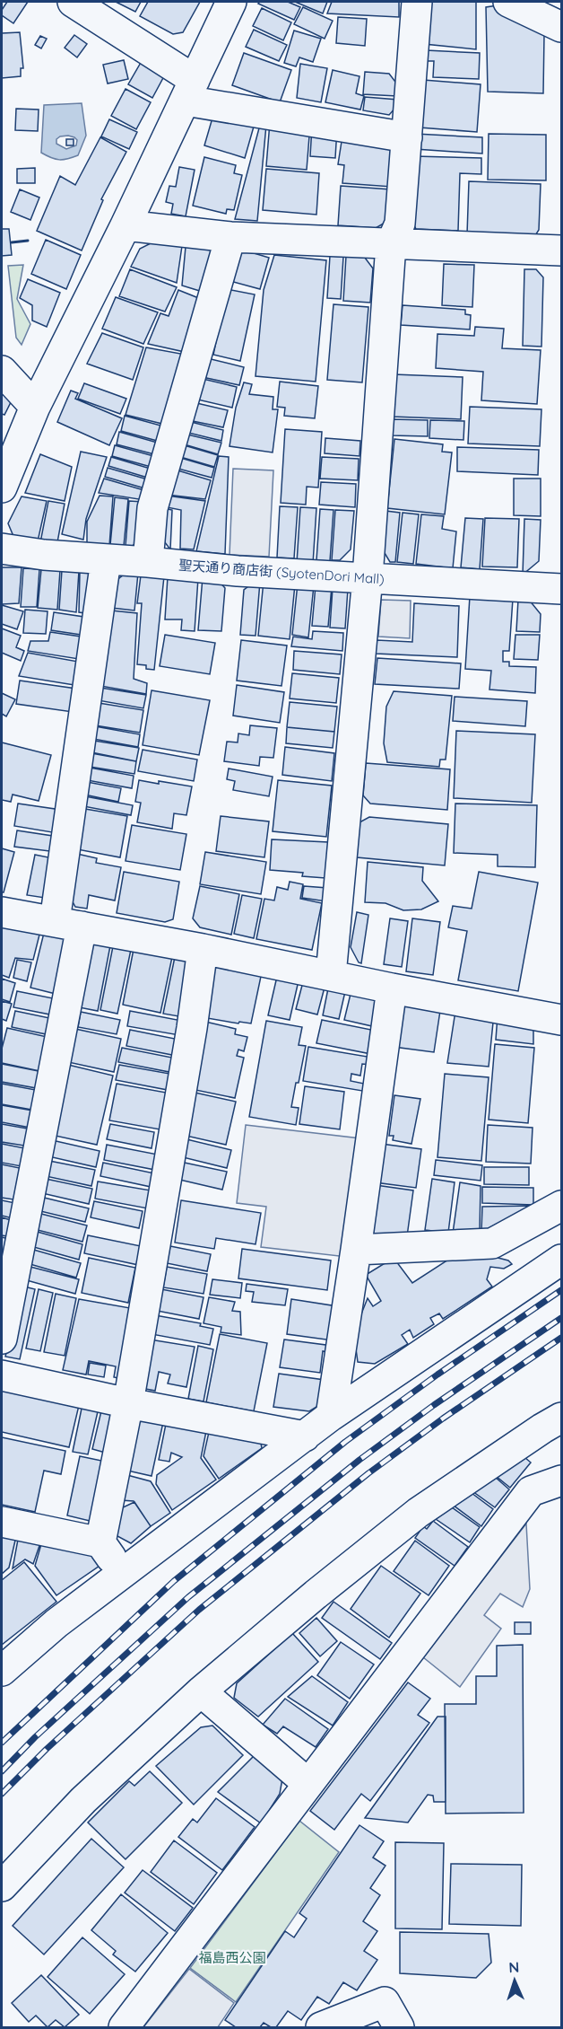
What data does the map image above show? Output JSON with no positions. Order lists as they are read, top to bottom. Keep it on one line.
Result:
{"streets":{"street":["聖天通り商店街 (SyotenDori Mall)"]},"parks":["福島西公園"],"north":"top"}
